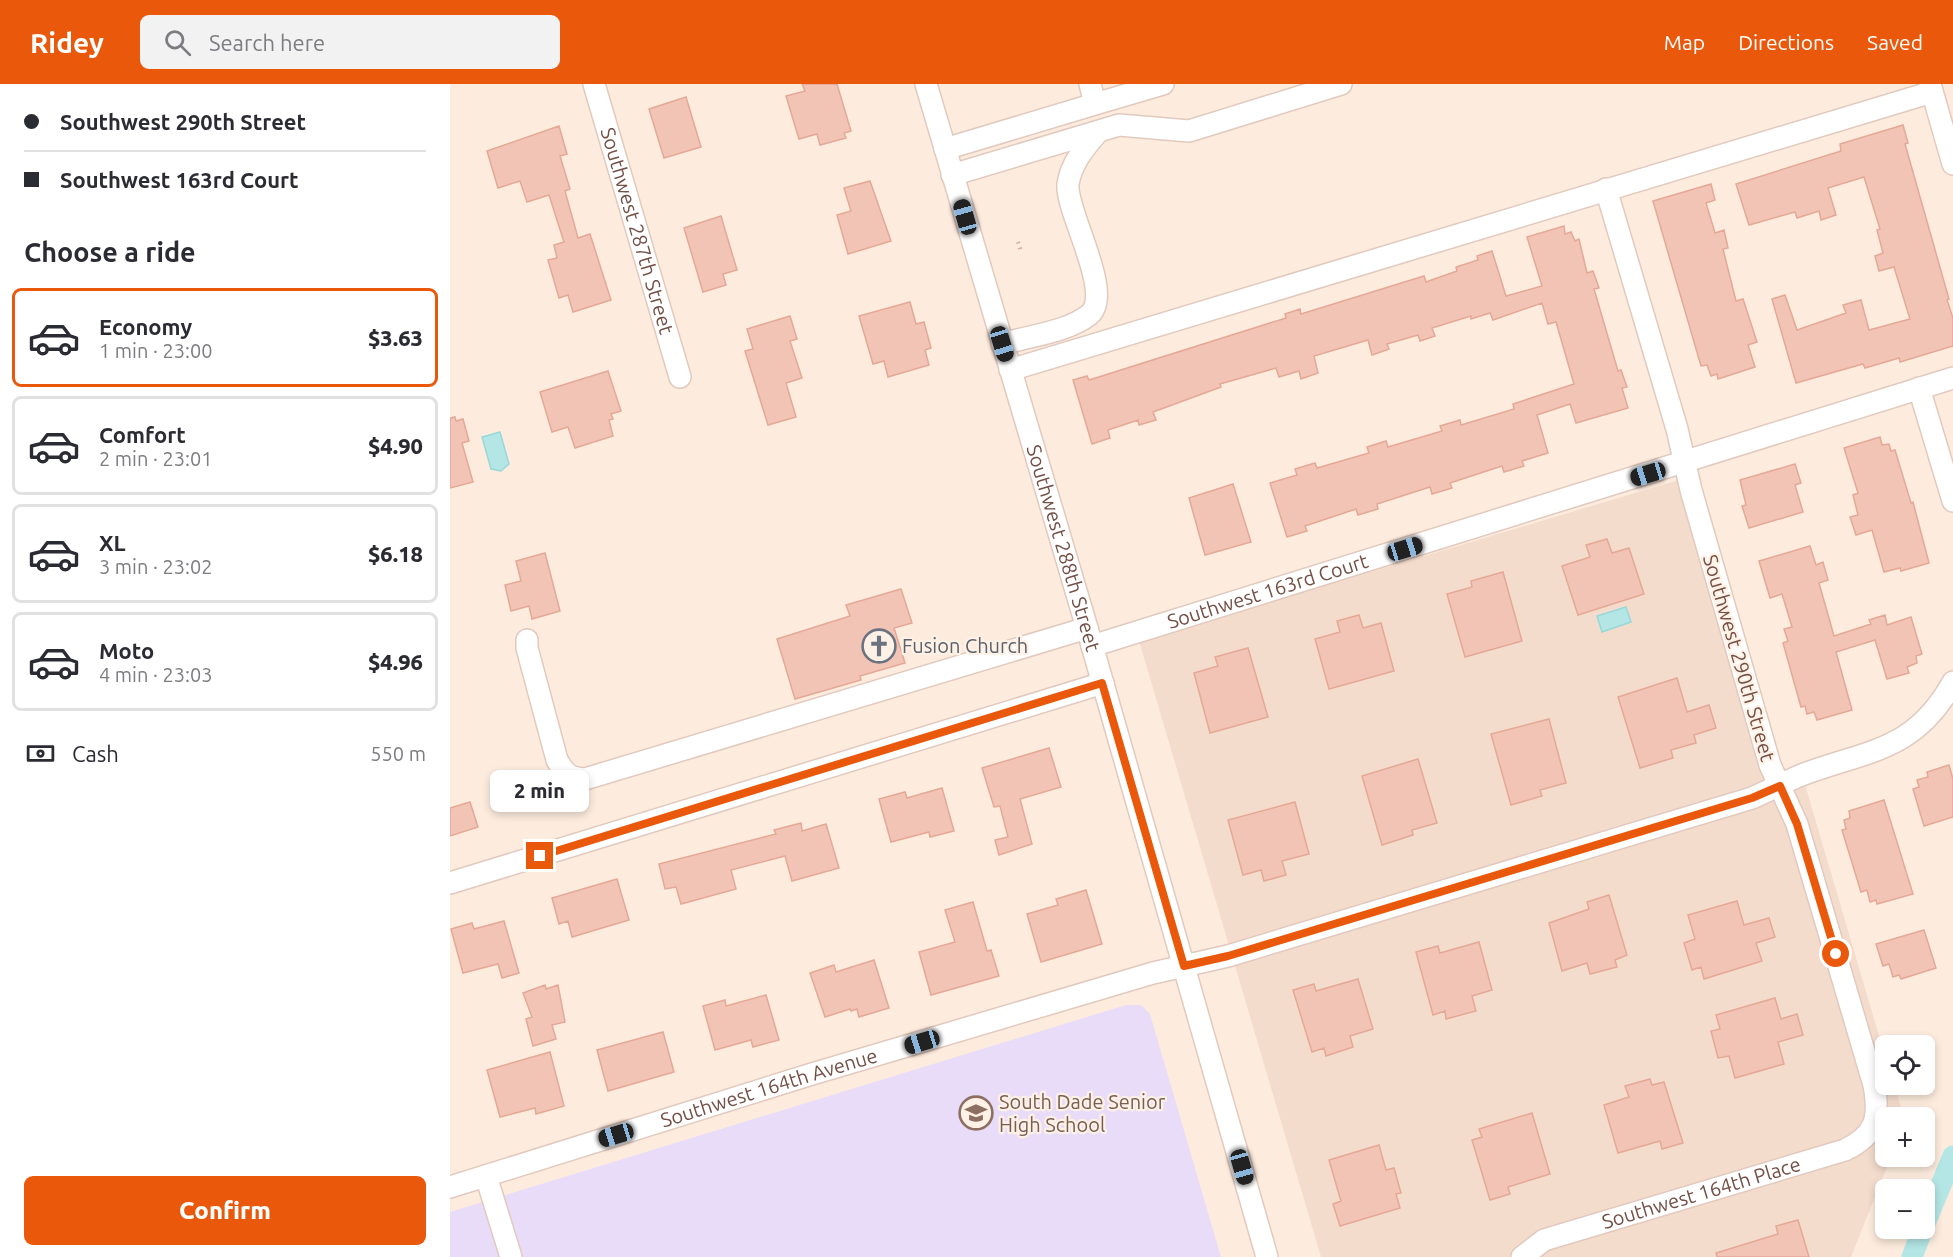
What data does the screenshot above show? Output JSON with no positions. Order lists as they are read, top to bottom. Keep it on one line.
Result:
{"streets":{"street":["Southwest 287th Street","Southwest 288th Street","Southwest 163rd Court","Southwest 290th Street","Southwest 164th Avenue","Southwest 164th Place"]},"crossings":[["Southwest 288th Street","Southwest 163rd Court"],["Southwest 288th Street","Southwest 164th Avenue"],["Southwest 163rd Court","Southwest 290th Street"],["Southwest 290th Street","Southwest 164th Avenue"]],"places":{"church":["Fusion Church"],"school or university":["South Dade Senior High School"]},"page":{"header":"Ridey","search":"Search here","nav":["Map","Directions","Saved"],"banner":["Southwest 290th Street","Southwest 163rd Court"],"heading":"Choose a ride","list":[{"name":"Economy","note":"1 min · 23:00","value":"$3.63"},{"name":"Comfort","note":"2 min · 23:01","value":"$4.90"},{"name":"XL","note":"3 min · 23:02","value":"$6.18"},{"name":"Moto","note":"4 min · 23:03","value":"$4.96"}],"pay":["Cash","550 m"],"bubble":"2 min","map_buttons":["+","−"],"buttons":"Confirm"}}
